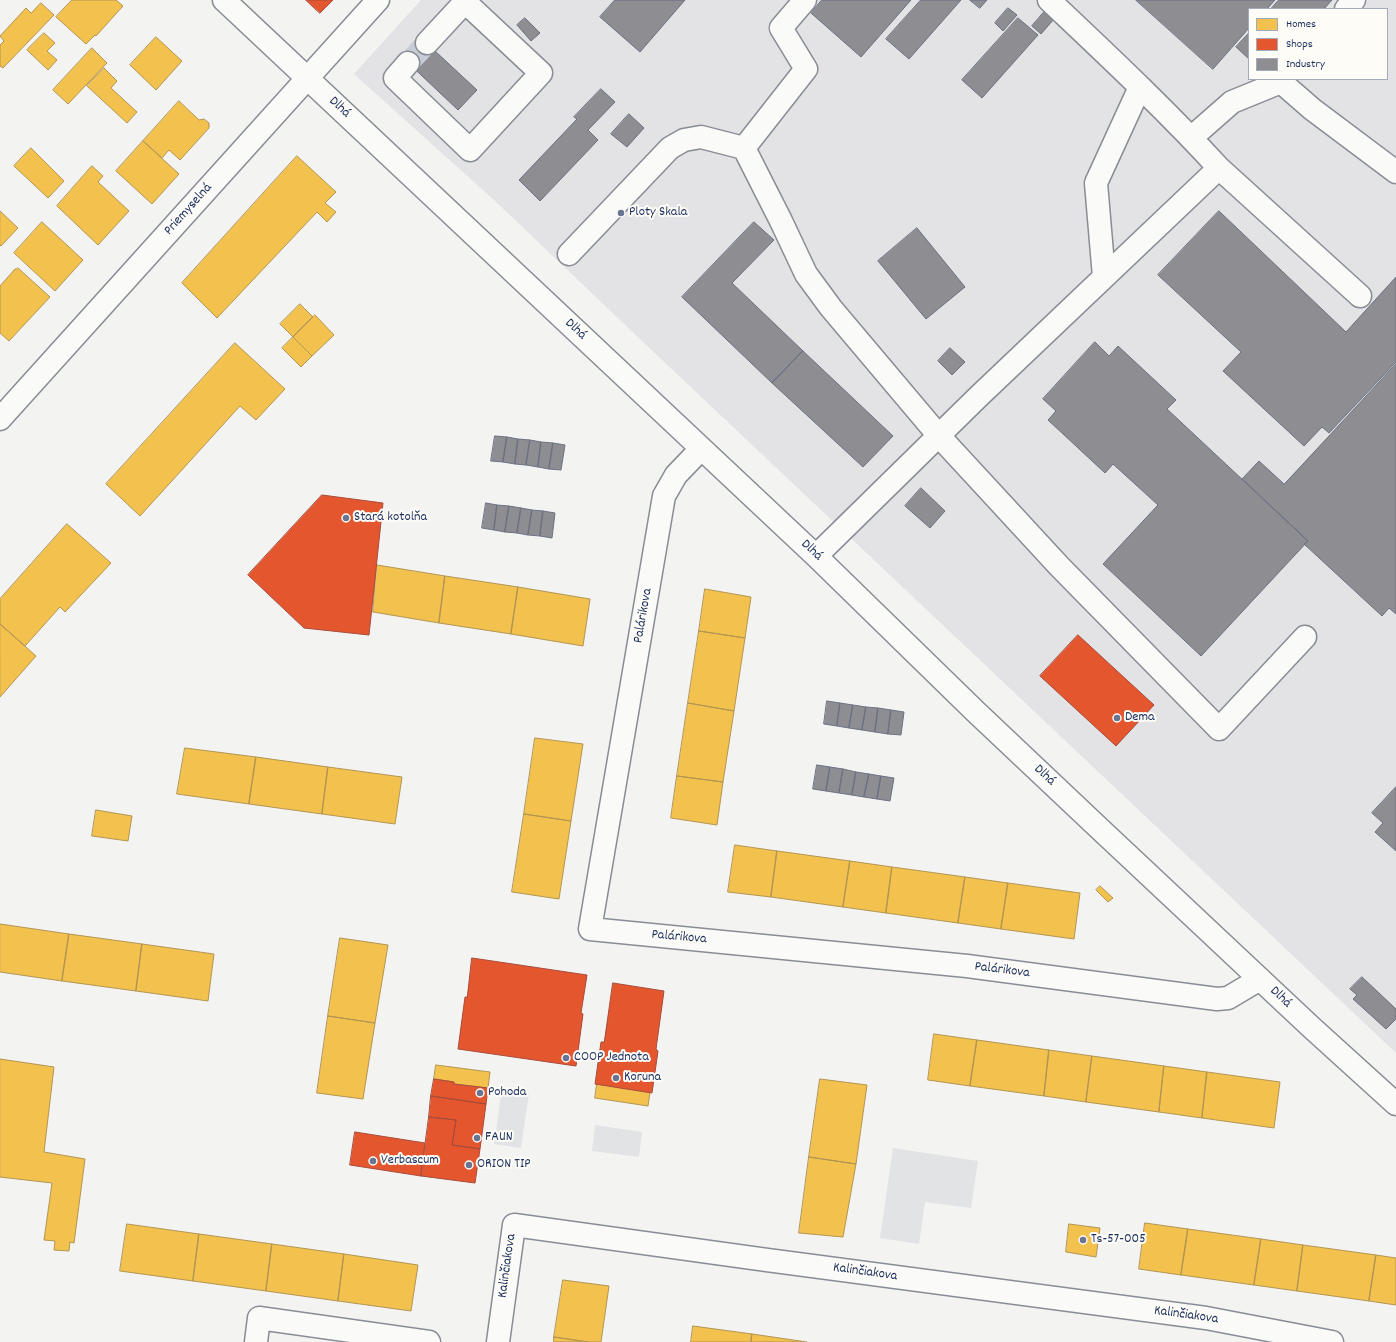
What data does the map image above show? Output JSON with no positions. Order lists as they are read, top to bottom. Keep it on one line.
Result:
{"streets":{"street":["Dlhá","Priemyselná","Palárikova","Kalinčiakova"]},"crossings":[["Dlhá","Priemyselná"],["Dlhá","Palárikova"]],"places":["Ploty Skala","Stará kotolňa","Dema","COOP Jednota","Koruna","Pohoda","FAUN","Verbascum","ORION TIP","Ts-57-005"],"legend":["Homes","Shops","Industry"]}
